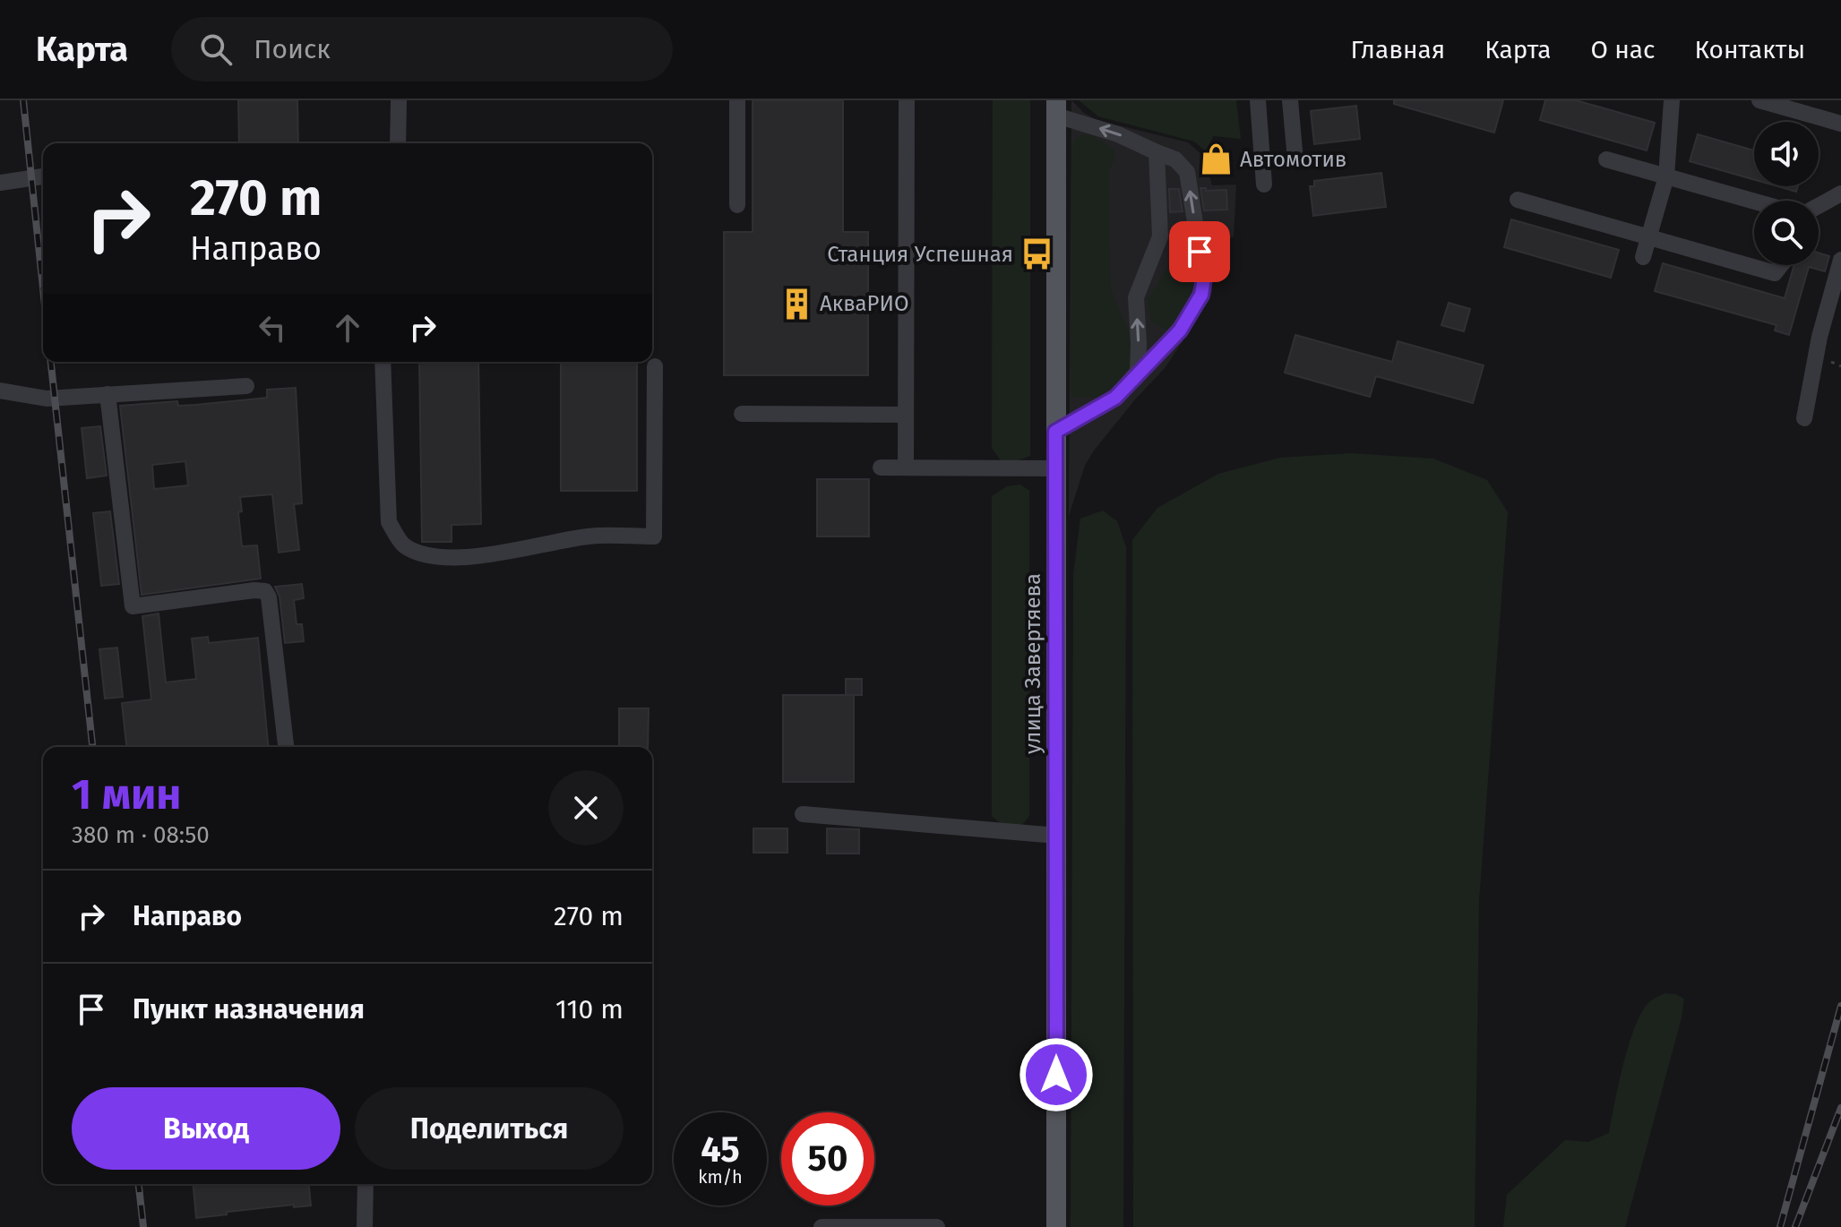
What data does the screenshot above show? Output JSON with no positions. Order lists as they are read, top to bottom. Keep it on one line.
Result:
{"streets":{"main road":["улица Завертяева"]},"places":{"shop":["Автомотив"],"bus stop":["Станция Успешная"],"building":["АкваРИО"]},"page":{"header":"Карта","search":"Поиск","nav":["Главная","Карта","О нас","Контакты"],"turn":["270 m","Направо"],"heading":["1 мин","380 m · 08:50"],"list":[{"name":"Направо","value":"270 m"},{"name":"Пункт назначения","value":"110 m"}],"buttons":["Выход","Поделиться"],"speed":"45 km/h","limit":"50"}}
